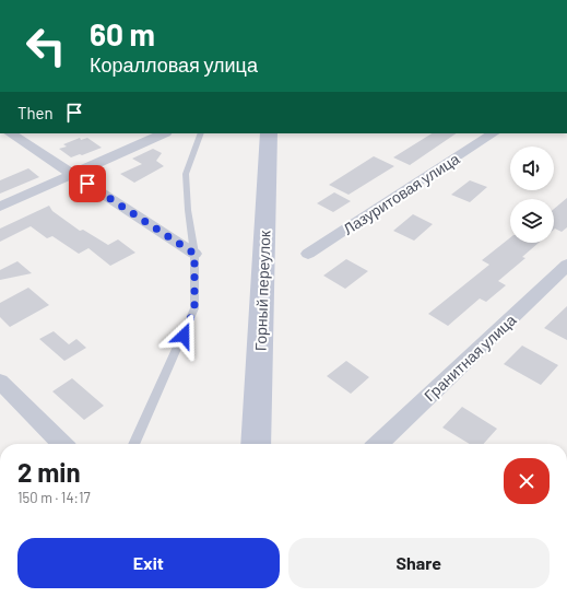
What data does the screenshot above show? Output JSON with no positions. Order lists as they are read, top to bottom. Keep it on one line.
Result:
{"streets":{"street":["Лазуритовая улица","Горный переулок","Гранитная улица"]},"page":{"turn":["60 m","Коралловая улица"],"then":"Then","heading":["2 min","150 m · 14:17"],"buttons":["Exit","Share"]}}
